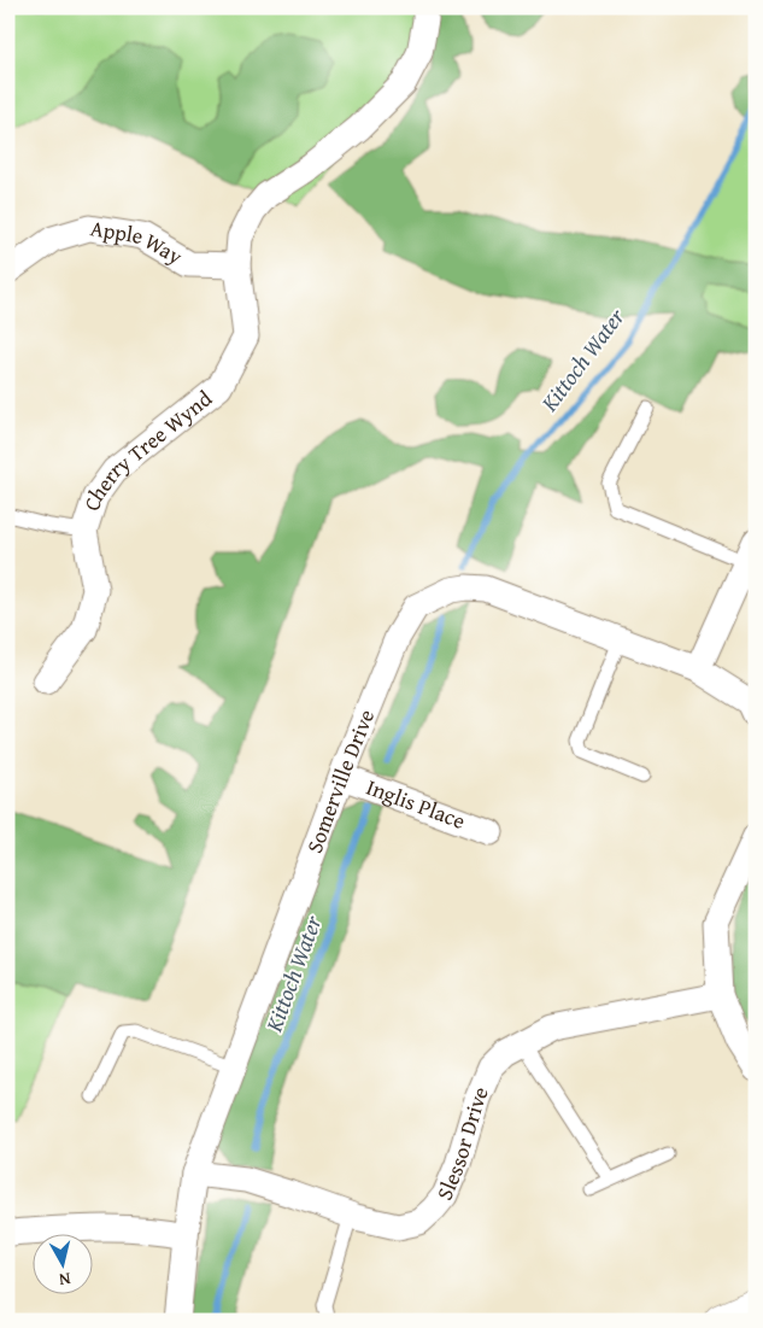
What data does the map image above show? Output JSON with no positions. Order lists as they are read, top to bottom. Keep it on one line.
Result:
{"streets":{"street":["Apple Way","Cherry Tree Wynd","Somerville Drive","Inglis Place","Slessor Drive"]},"crossings":[["Apple Way","Cherry Tree Wynd"],["Somerville Drive","Inglis Place"],["Somerville Drive","Slessor Drive"]],"water":["Kittoch Water"],"north":"bottom"}
